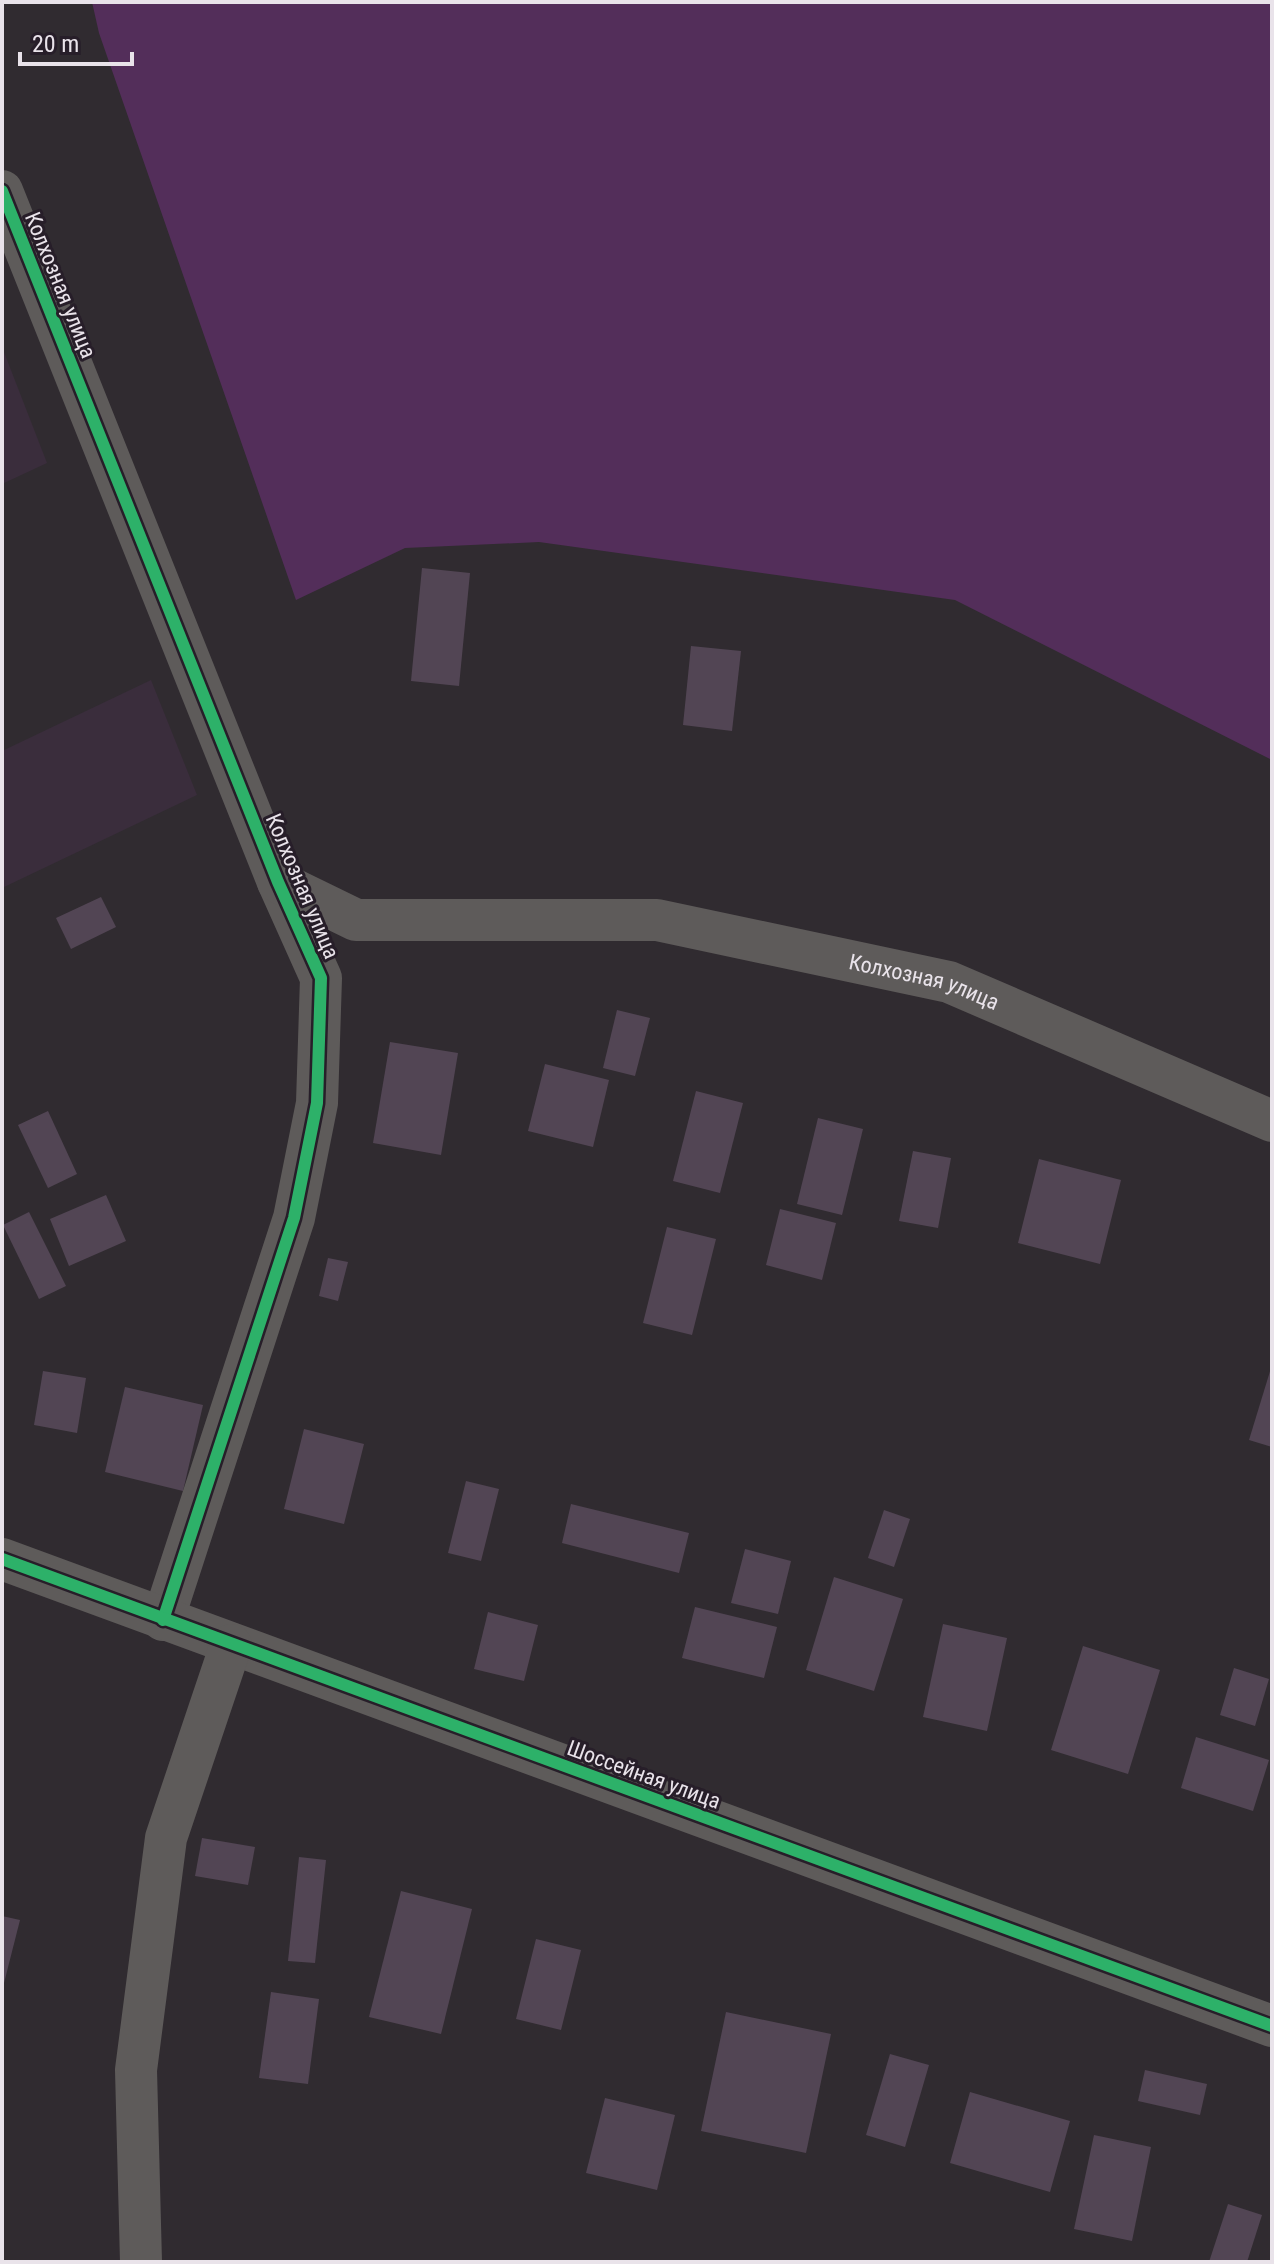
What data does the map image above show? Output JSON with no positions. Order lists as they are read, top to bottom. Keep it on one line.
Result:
{"streets":{"street":["Колхозная улица","Шоссейная улица"]},"crossings":[["Колхозная улица","Шоссейная улица"]],"scale_bar":"20 m"}
